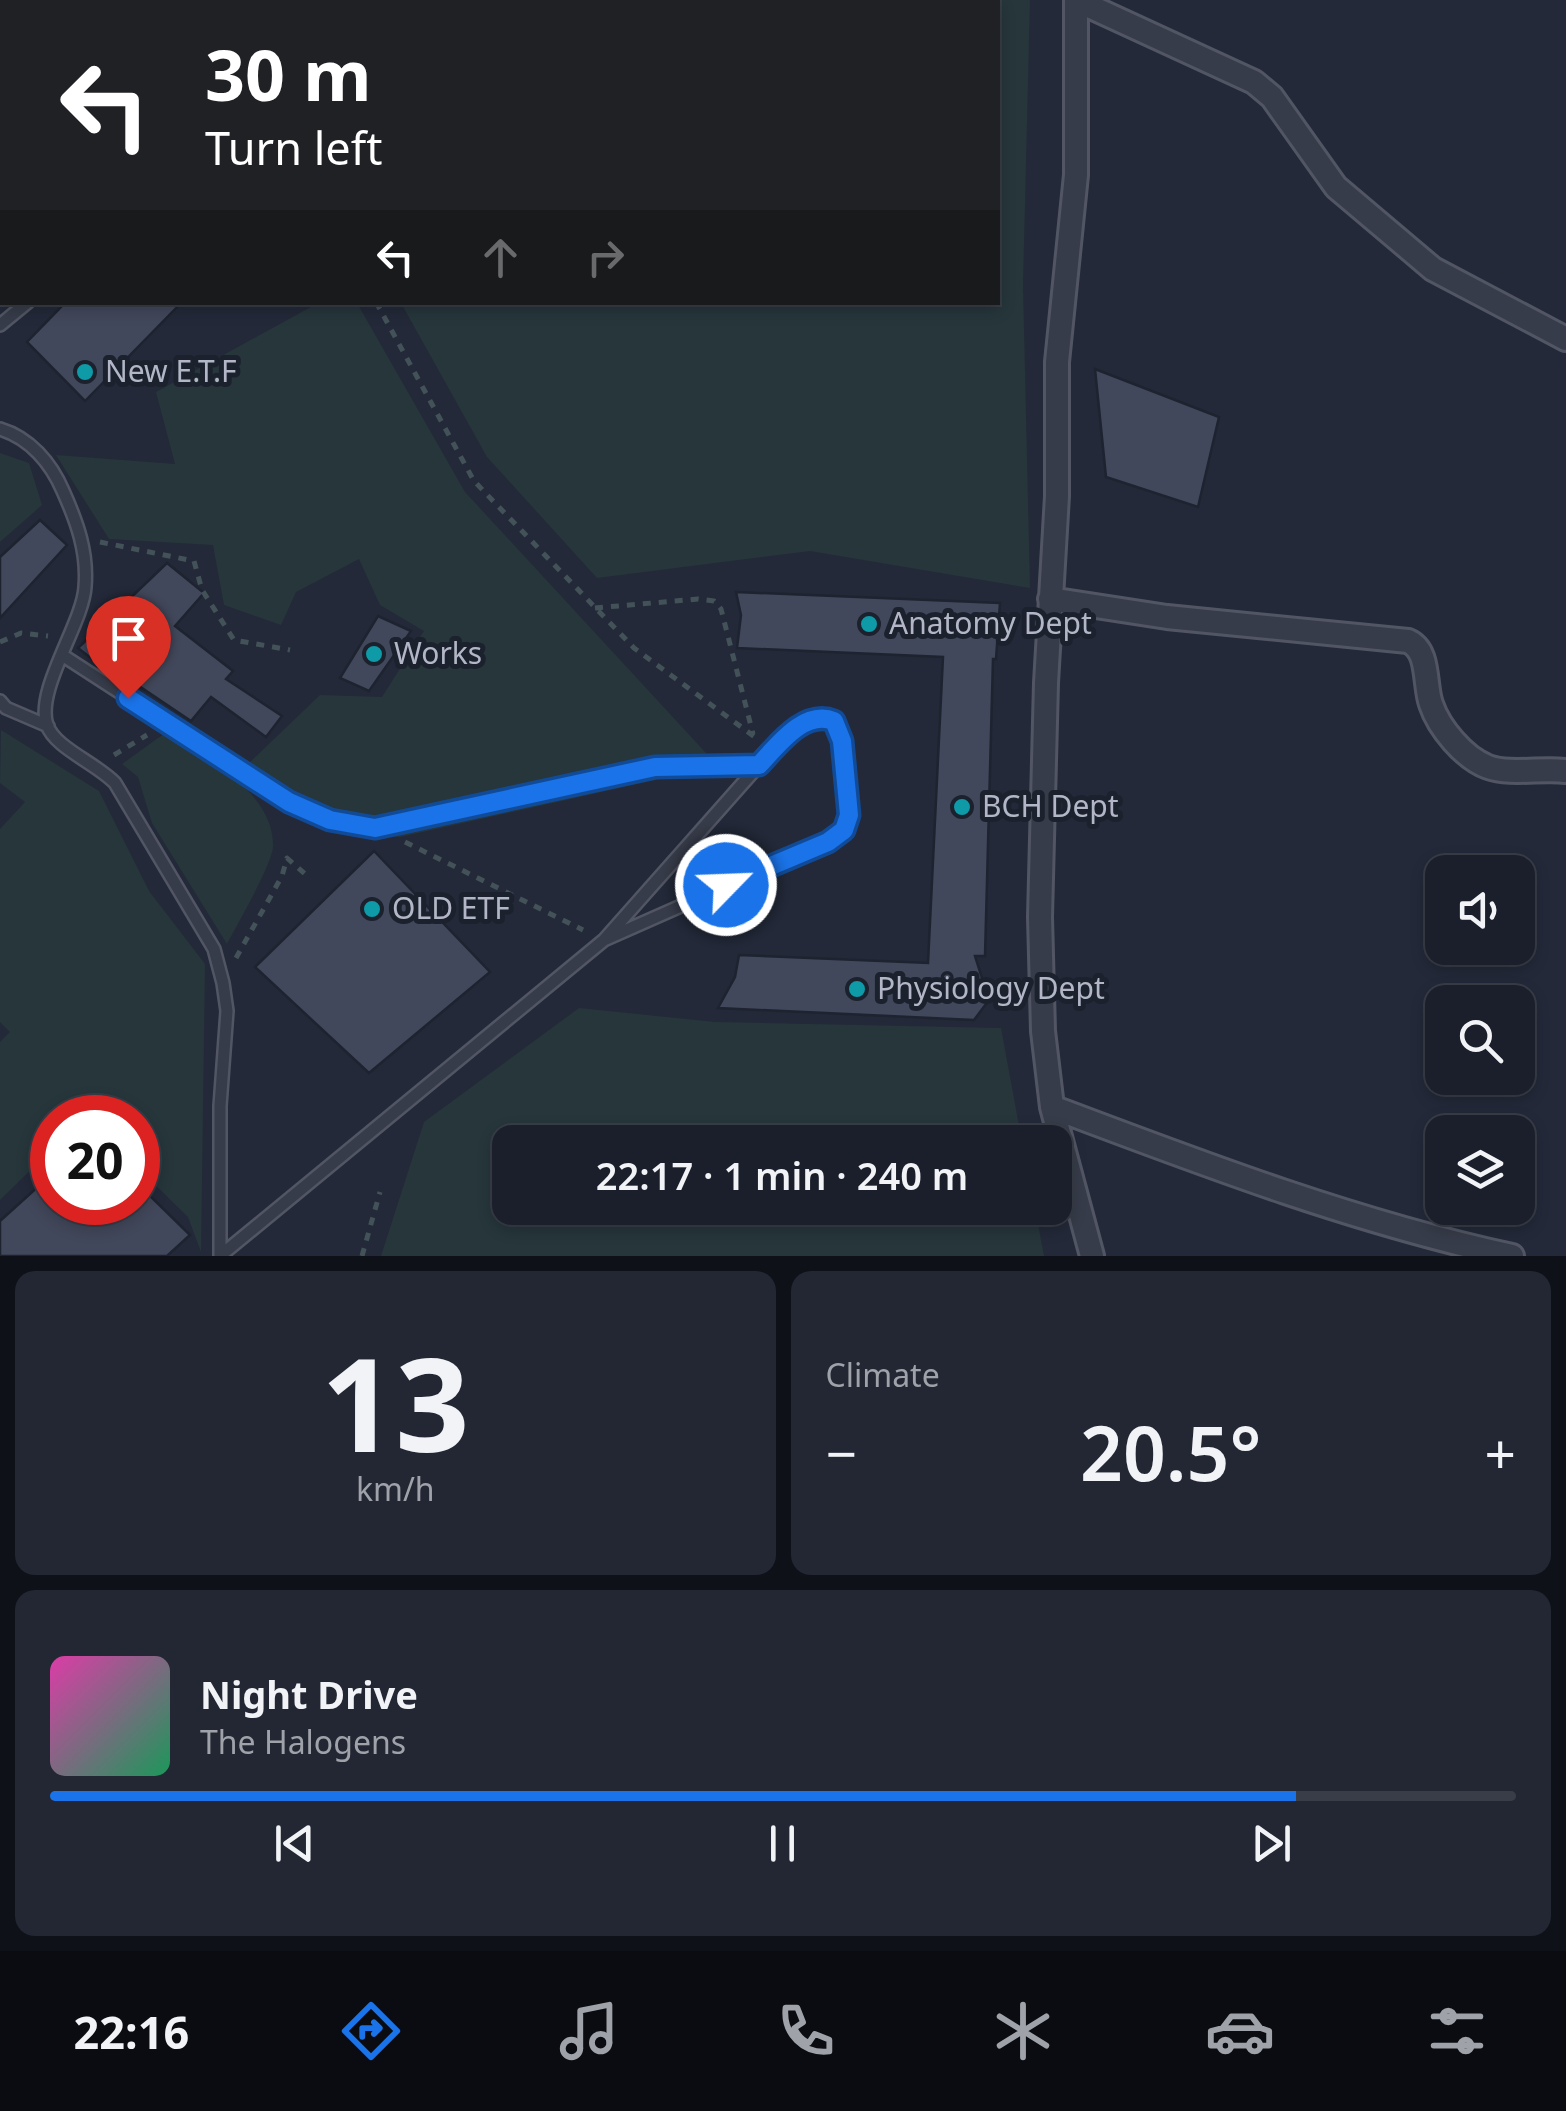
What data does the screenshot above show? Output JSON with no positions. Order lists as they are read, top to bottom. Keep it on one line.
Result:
{"places":["New E.T.F","Anatomy Dept","Works","BCH Dept","OLD ETF","Physiology Dept"],"page":{"turn":["30 m","Turn left"],"limit":"20","trip":"22:17 · 1 min · 240 m","tile":[["13","km/h"],"Climate"],"heat":["−","20.5°","+"],"song":["Night Drive","The Halogens"],"tabs":"22:16"}}
